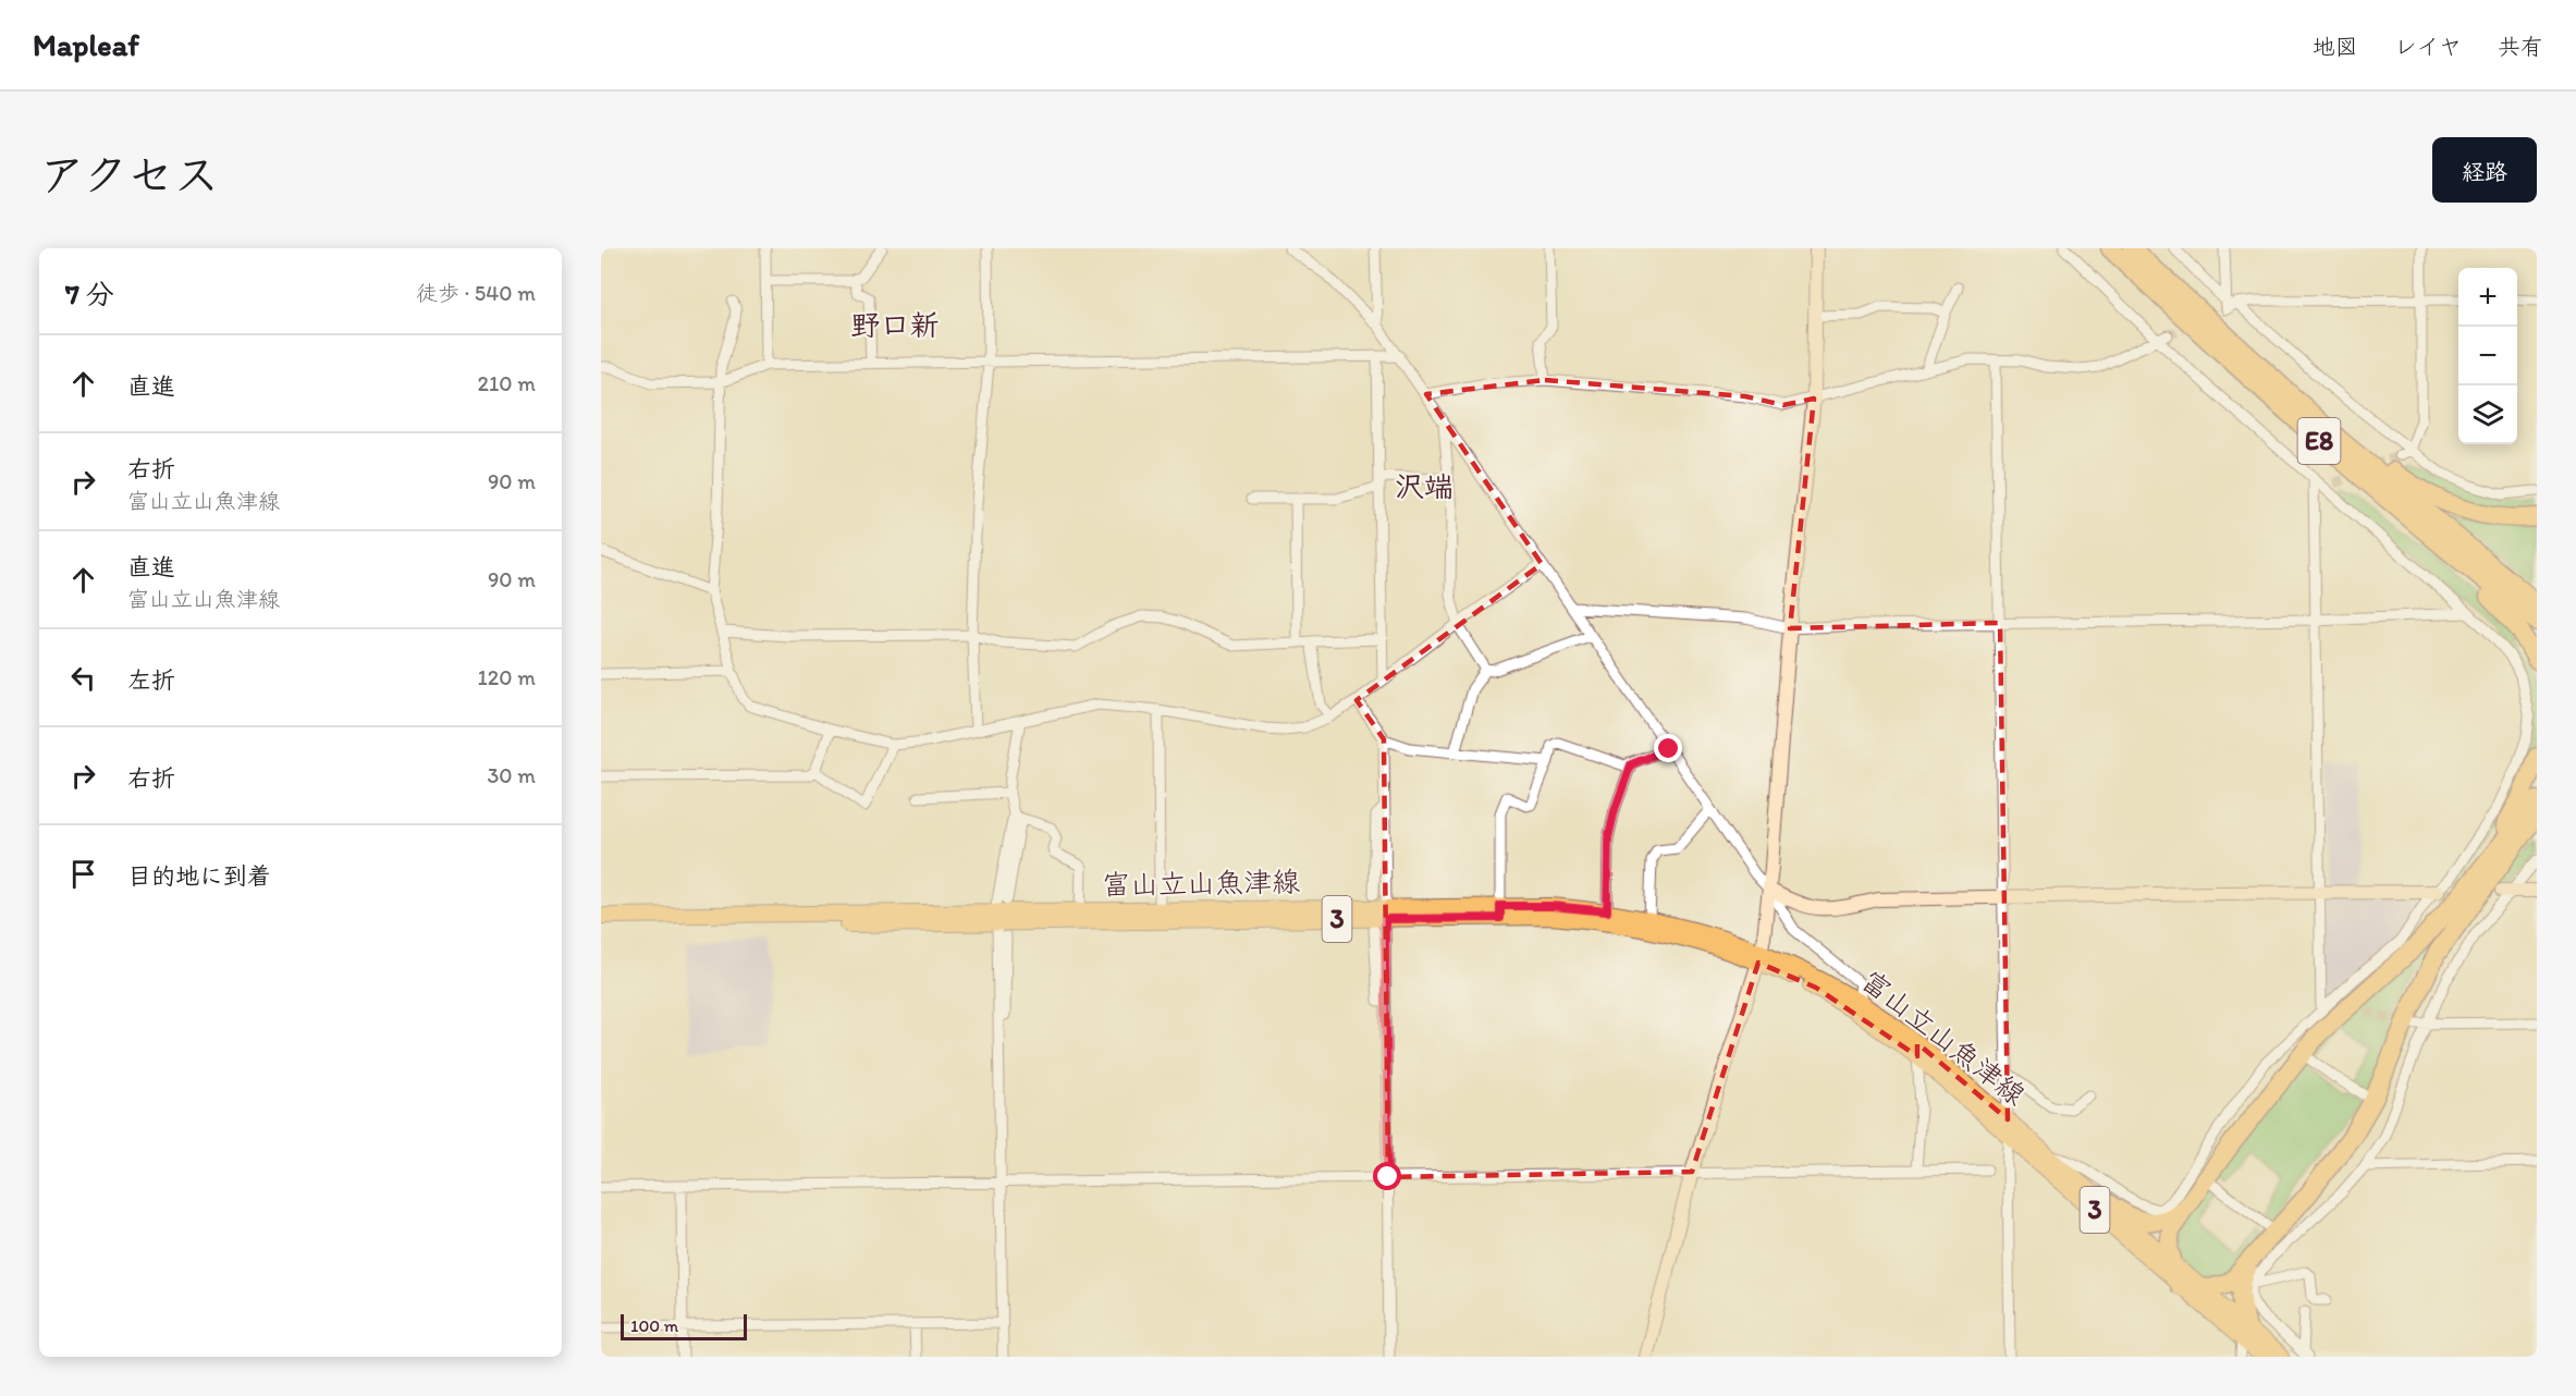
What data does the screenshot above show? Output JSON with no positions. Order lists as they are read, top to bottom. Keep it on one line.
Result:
{"streets":{"highway":["E8"],"main road":["富山立山魚津線","3"]},"districts":["野口新","沢端"],"scale_bar":"100 m","page":{"header":"Mapleaf","nav":["地図","レイヤ","共有"],"title":"アクセス","buttons":"経路","heading":["7 分","徒歩 · 540 m"],"map_buttons":["+","−"],"list":[["直進","210 m"],["右折","富山立山魚津線","90 m"],["直進","富山立山魚津線","90 m"],["左折","120 m"],["右折","30 m"],"目的地に到着"],"scale":"100 m"}}
